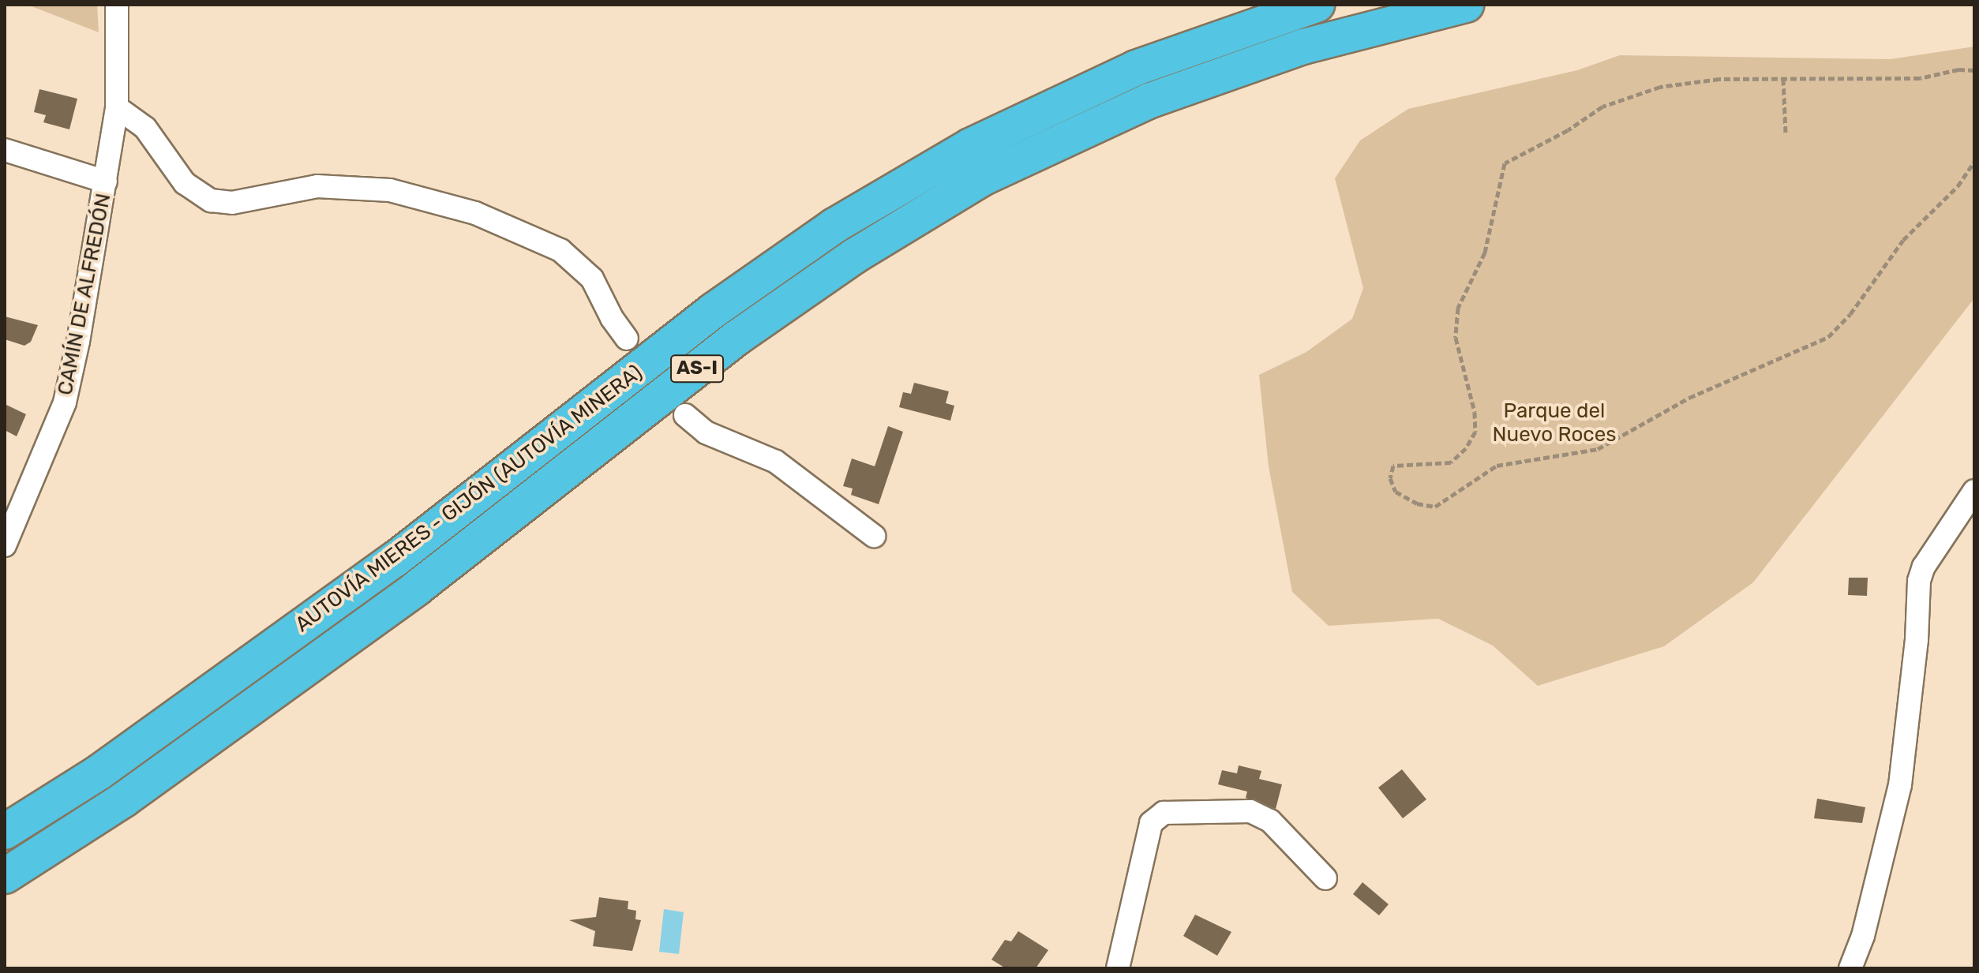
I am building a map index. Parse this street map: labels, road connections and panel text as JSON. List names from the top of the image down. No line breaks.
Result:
{"streets":{"highway":["AS-I","AUTOVÍA MIERES - GIJÓN (AUTOVÍA MINERA)"],"street":["CAMÍN DE ALFREDÓN"]},"parks":["Parque del Nuevo Roces"]}
